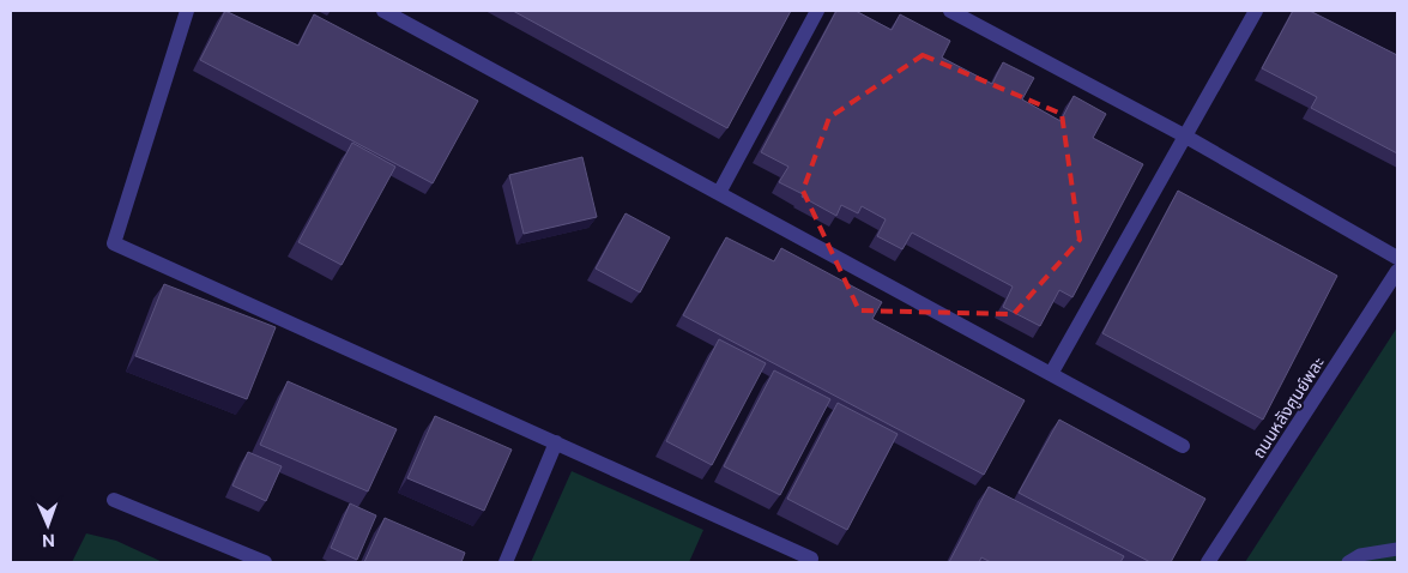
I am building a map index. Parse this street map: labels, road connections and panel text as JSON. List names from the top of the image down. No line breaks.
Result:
{"streets":{"street":["ถนนหลังศูนย์พละ"]},"north":"bottom"}
